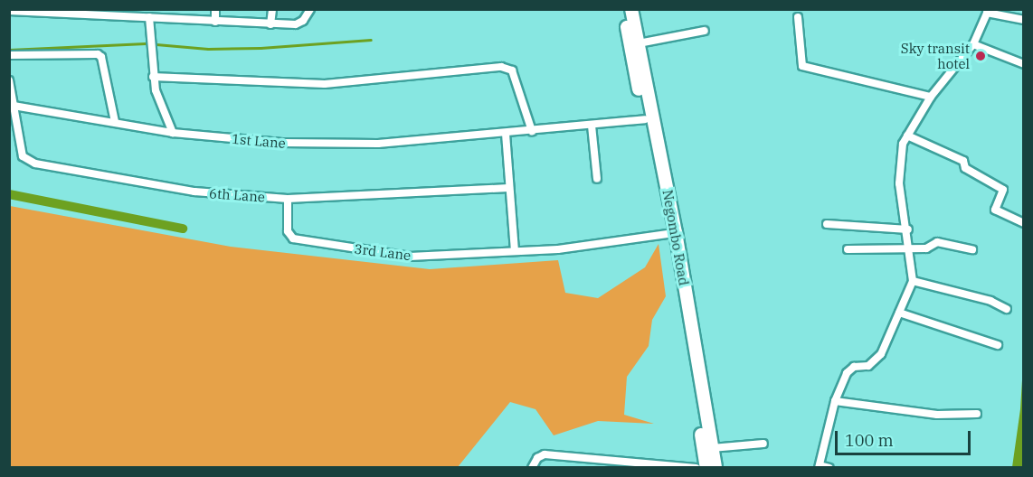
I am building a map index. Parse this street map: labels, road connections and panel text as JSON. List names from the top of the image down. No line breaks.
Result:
{"streets":{"highway":["Negombo Road"],"street":["1st Lane","6th Lane","3rd Lane"]},"crossings":[["1st Lane","6th Lane"],["1st Lane","Negombo Road"],["6th Lane","3rd Lane"],["Negombo Road","3rd Lane"]],"places":["Sky transit hotel"],"scale_bar":"100 m"}
